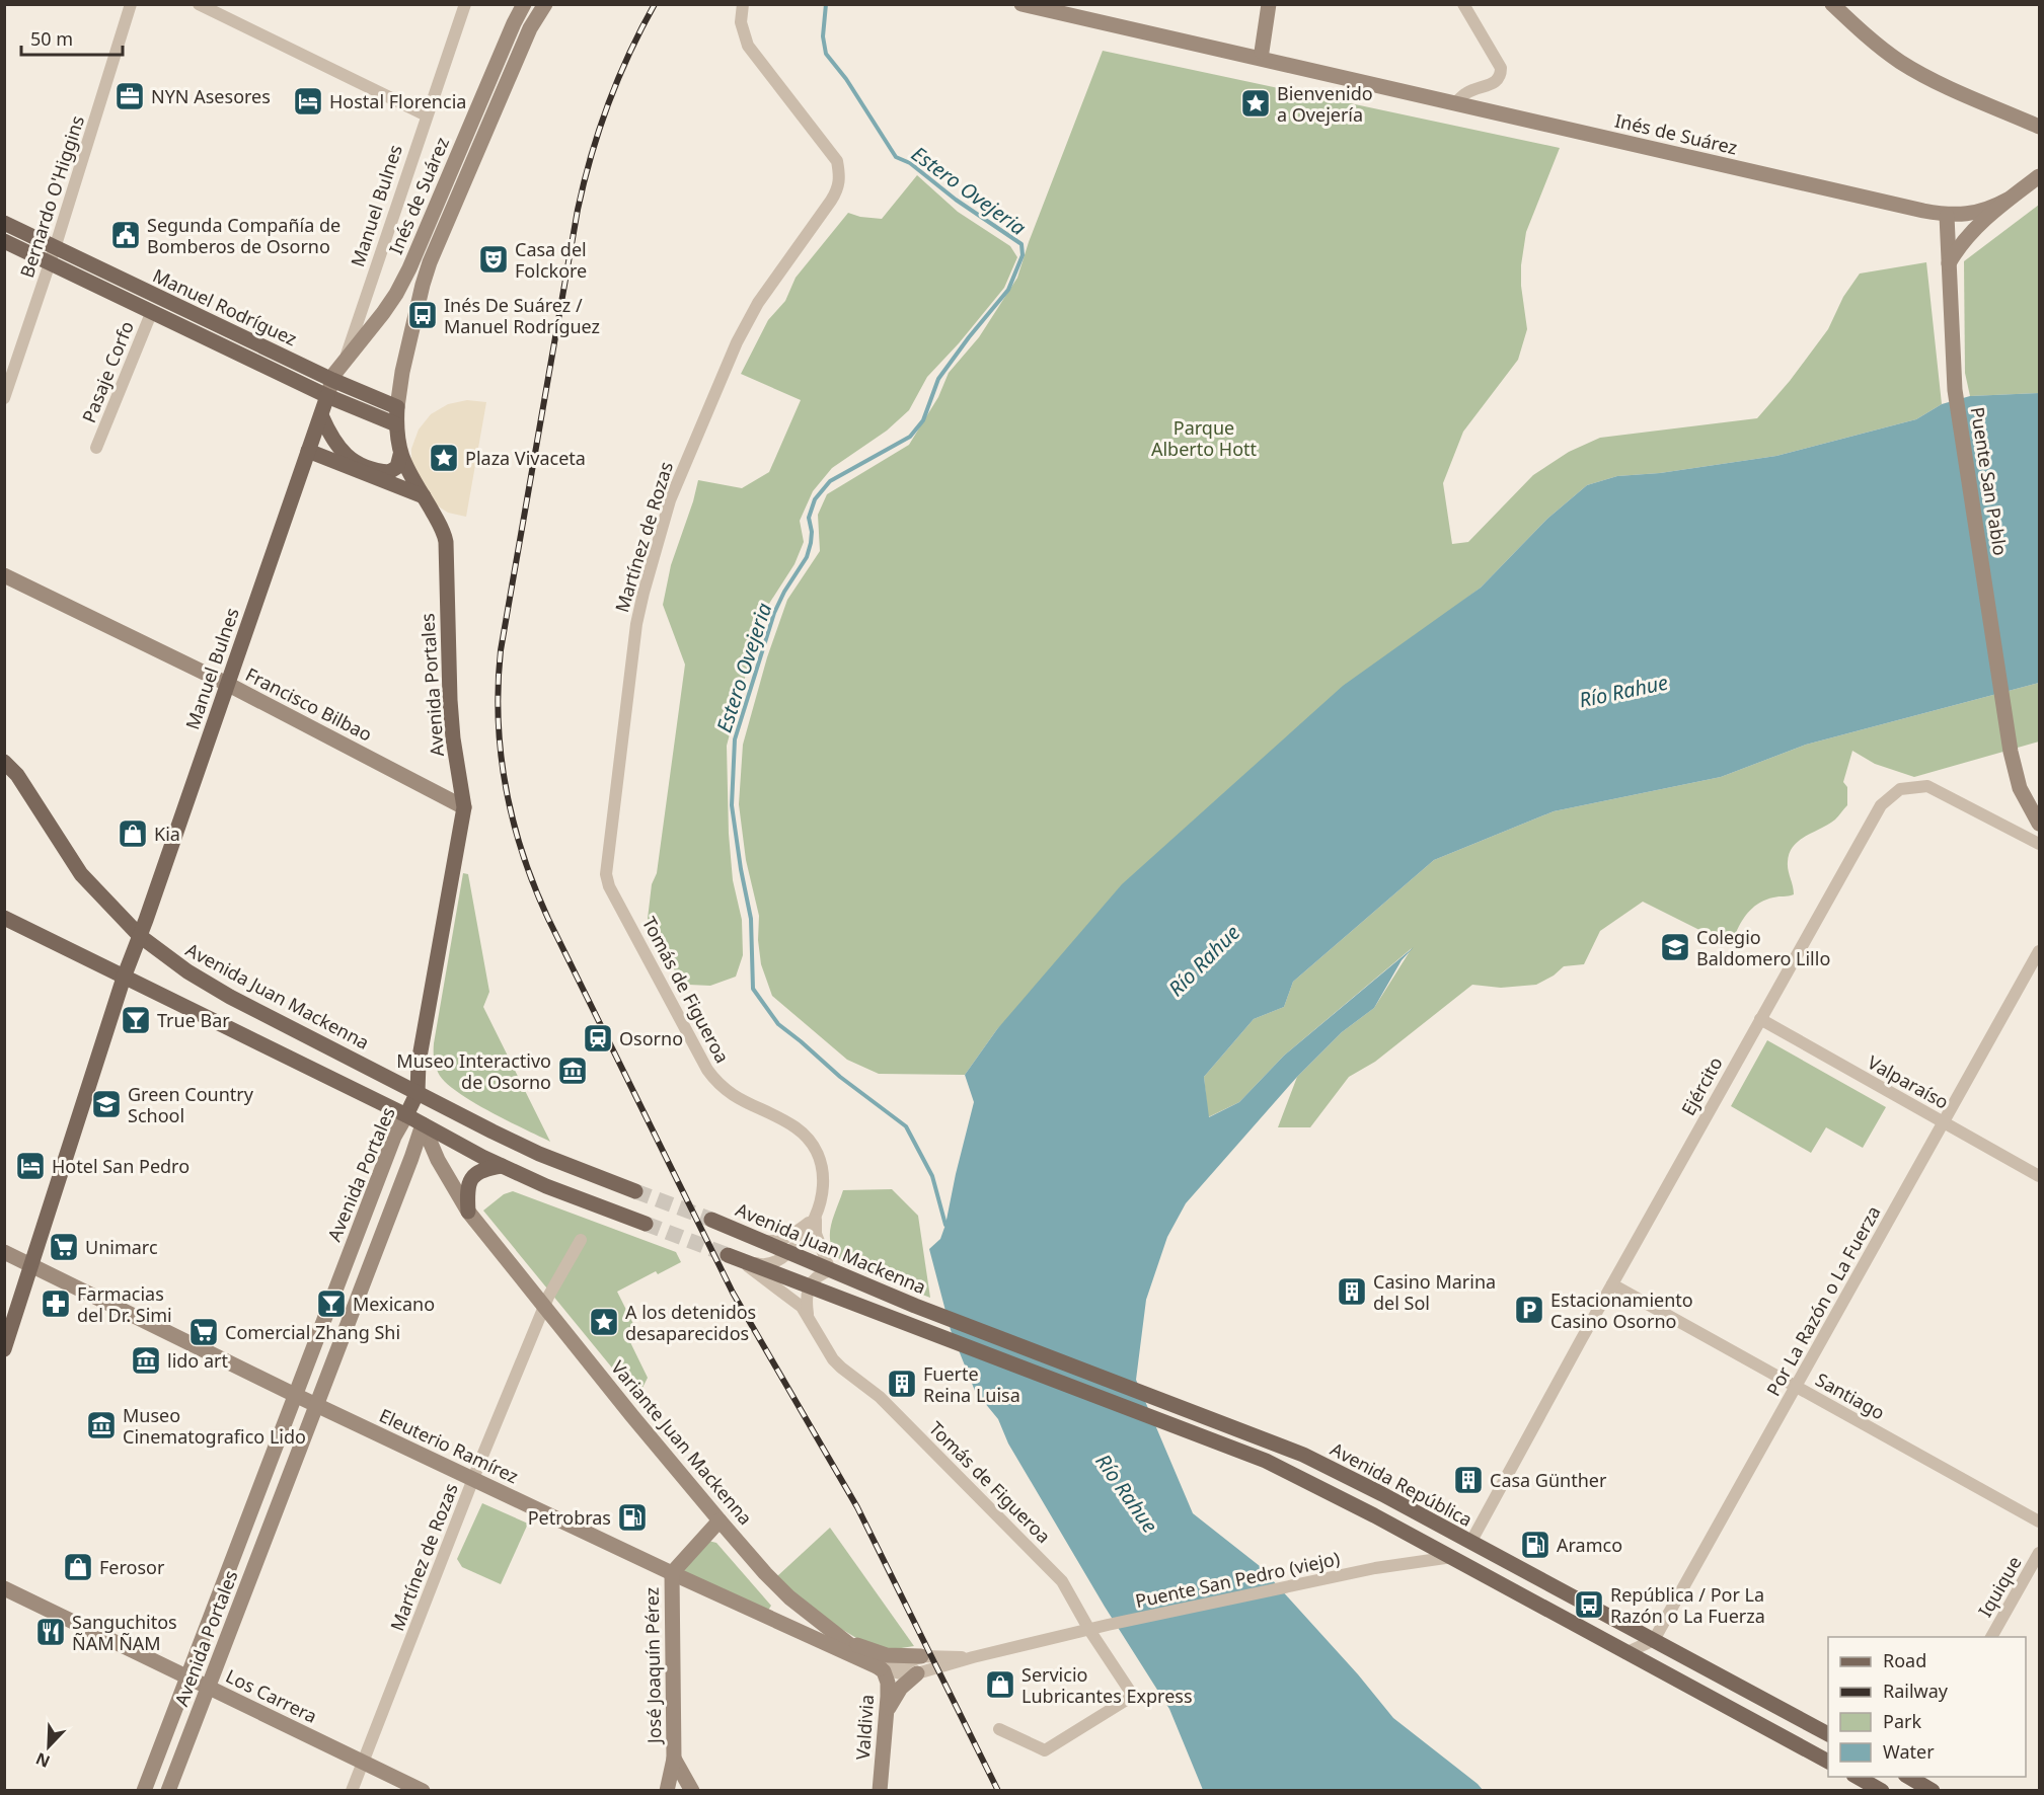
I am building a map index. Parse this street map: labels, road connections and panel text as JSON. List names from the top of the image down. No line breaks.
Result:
{"streets":{"main road":["Inés de Suárez","Manuel Bulnes","Manuel Rodríguez","Puente San Pablo","Avenida Portales","Francisco Bilbao","Avenida Juan Mackenna","Variante Juan Mackenna","Eleuterio Ramírez","Avenida República","José Joaquín Pérez","Los Carrera","Valdivia"],"street":["Bernardo O'Higgins","Pasaje Corfo","Martínez de Rozas","Tomás de Figueroa","Valparaíso","Ejército","Por La Razón o La Fuerza","Santiago","Puente San Pedro (viejo)","Iquique"]},"crossings":[["Inés de Suárez","Manuel Bulnes"],["Inés de Suárez","Puente San Pablo"],["Inés de Suárez","Avenida Portales"],["Bernardo O'Higgins","Manuel Rodríguez"],["Manuel Bulnes","Manuel Rodríguez"],["Manuel Bulnes","Francisco Bilbao"],["Manuel Bulnes","Avenida Juan Mackenna"],["Manuel Bulnes","Eleuterio Ramírez"],["Manuel Rodríguez","Pasaje Corfo"],["Manuel Rodríguez","Avenida Portales"],["Martínez de Rozas","Tomás de Figueroa"],["Martínez de Rozas","Variante Juan Mackenna"],["Martínez de Rozas","Eleuterio Ramírez"],["Martínez de Rozas","Los Carrera"],["Avenida Portales","Francisco Bilbao"],["Avenida Portales","Avenida Juan Mackenna"],["Avenida Portales","Variante Juan Mackenna"],["Avenida Portales","Eleuterio Ramírez"],["Avenida Portales","Los Carrera"],["Tomás de Figueroa","Avenida Juan Mackenna"],["Tomás de Figueroa","Eleuterio Ramírez"],["Avenida Juan Mackenna","Avenida República"],["Valparaíso","Ejército"],["Valparaíso","Por La Razón o La Fuerza"],["Ejército","Santiago"],["Ejército","Avenida República"],["Por La Razón o La Fuerza","Santiago"],["Por La Razón o La Fuerza","Avenida República"],["Variante Juan Mackenna","Eleuterio Ramírez"],["Variante Juan Mackenna","José Joaquín Pérez"],["Variante Juan Mackenna","Valdivia"],["Eleuterio Ramírez","Puente San Pedro (viejo)"],["Eleuterio Ramírez","José Joaquín Pérez"],["Eleuterio Ramírez","Valdivia"]],"water":["Estero Ovejeria","Río Rahue"],"parks":["Parque Alberto Hott"],"places":{"office":["NYN Asesores"],"hotel":["Hostal Florencia","Hotel San Pedro"],"place":["Bienvenido a Ovejería","Plaza Vivaceta","A los detenidos desaparecidos"],"public building":["Segunda Compañía de Bomberos de Osorno"],"theatre":["Casa del Folckore"],"bus stop":["Inés De Suárez / Manuel Rodríguez","República / Por La Razón o La Fuerza"],"shop":["Kia","Ferosor","Servicio Lubricantes Express"],"school or university":["Colegio Baldomero Lillo","Green Country School"],"bar":["True Bar","Mexicano"],"station":["Osorno"],"museum":["Museo Interactivo de Osorno","lido art","Museo Cinematografico Lido"],"supermarket":["Unimarc","Comercial Zhang Shi"],"building":["Casino Marina del Sol","Fuerte Reina Luisa","Casa Günther"],"pharmacy":["Farmacias del Dr. Simi"],"parking":["Estacionamiento Casino Osorno"],"fuel station":["Petrobras","Aramco"],"restaurant":["Sanguchitos ÑAM ÑAM"]},"legend":["Road","Railway","Park","Water"],"scale_bar":"50 m","north":"bottom left"}
